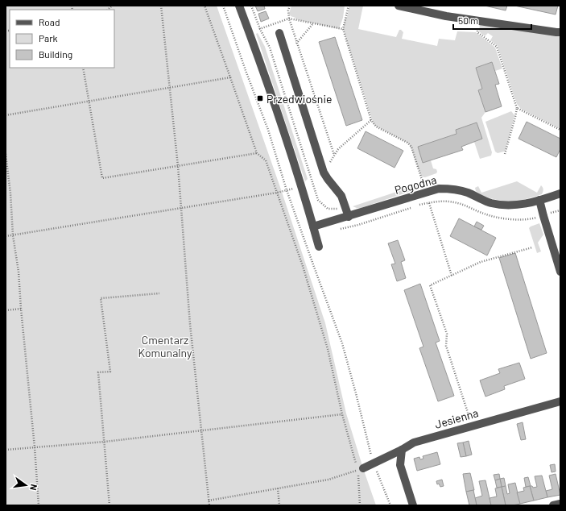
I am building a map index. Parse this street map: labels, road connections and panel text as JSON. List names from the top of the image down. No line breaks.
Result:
{"streets":{"street":["Pogodna","Jesienna"]},"parks":["Cmentarz Komunalny"],"places":{"transit":["Przedwiośnie"]},"legend":["Road","Park","Building"],"scale_bar":"50 m","north":"right"}
